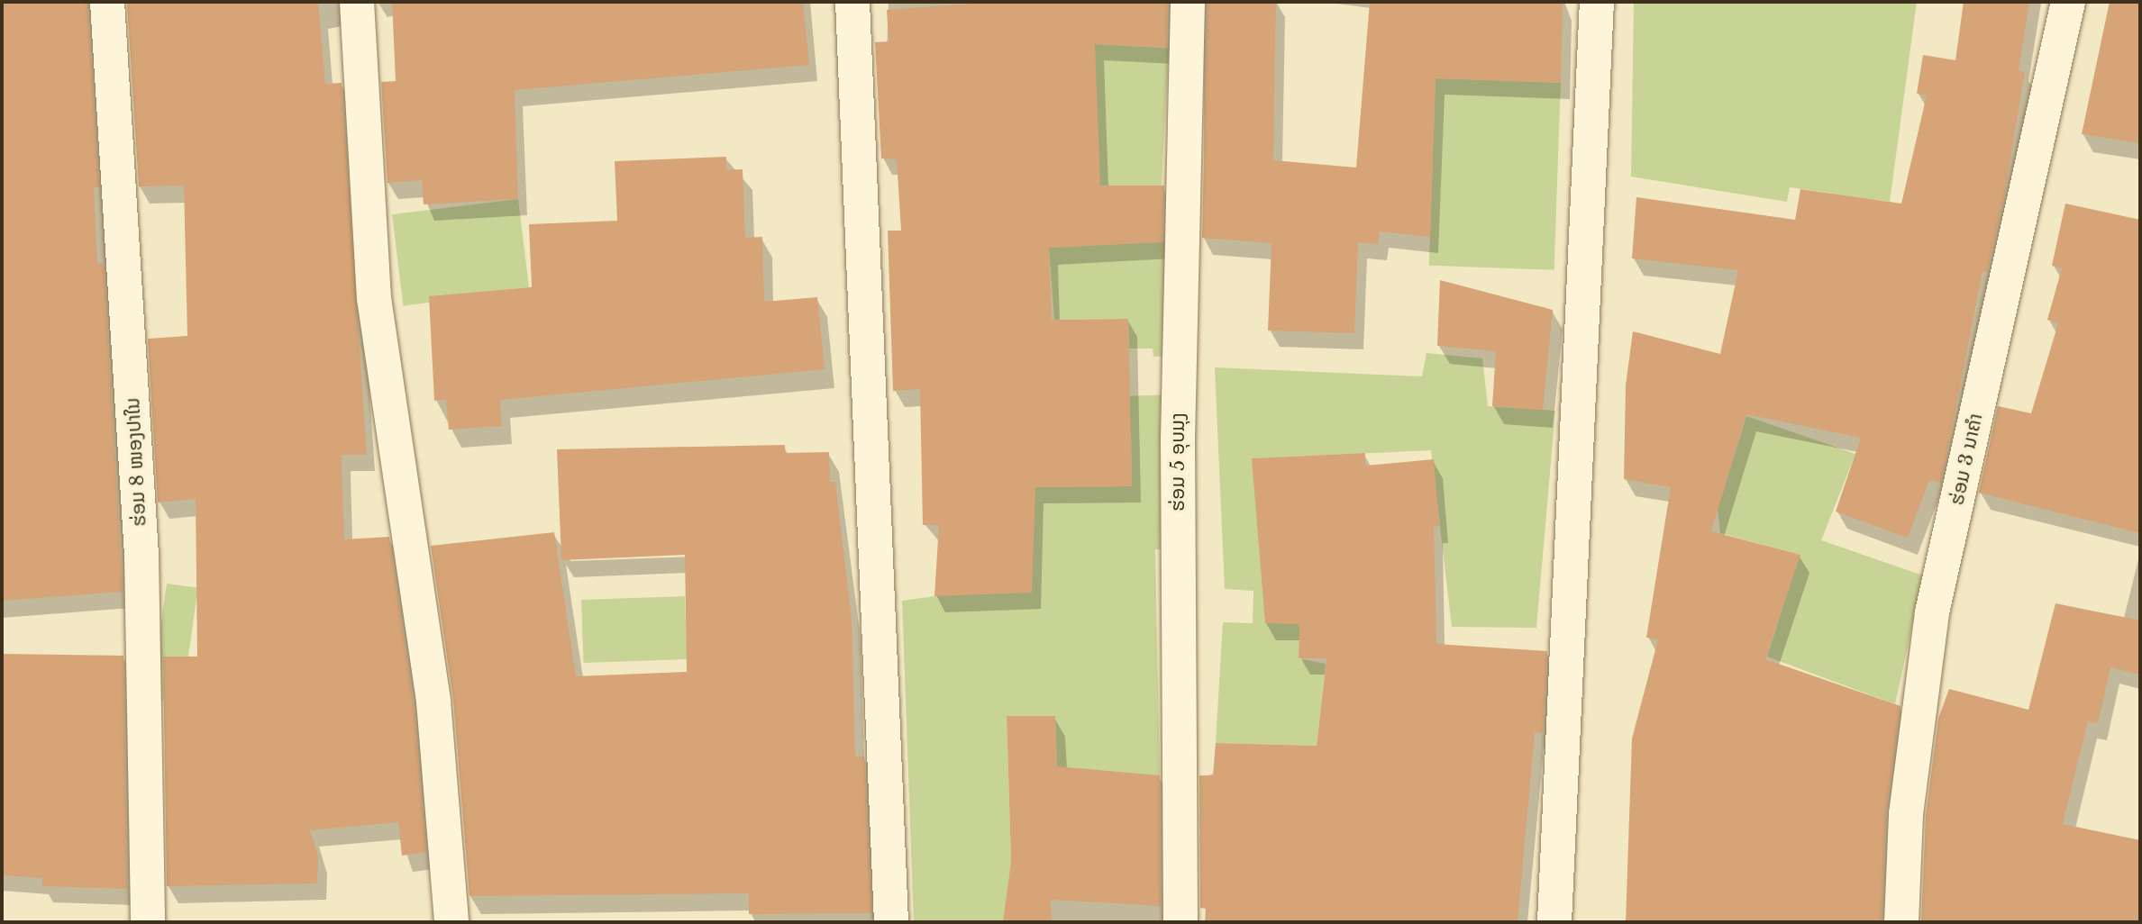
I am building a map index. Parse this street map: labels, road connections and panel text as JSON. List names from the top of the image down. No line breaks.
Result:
{"streets":{"street":["ຮ່ອມ 3 ນາຄຳ","ຮ່ອມ 8 ໜອງປາໃນ","ຮ່ອມ 5 ອຸບມຸງ"]}}
